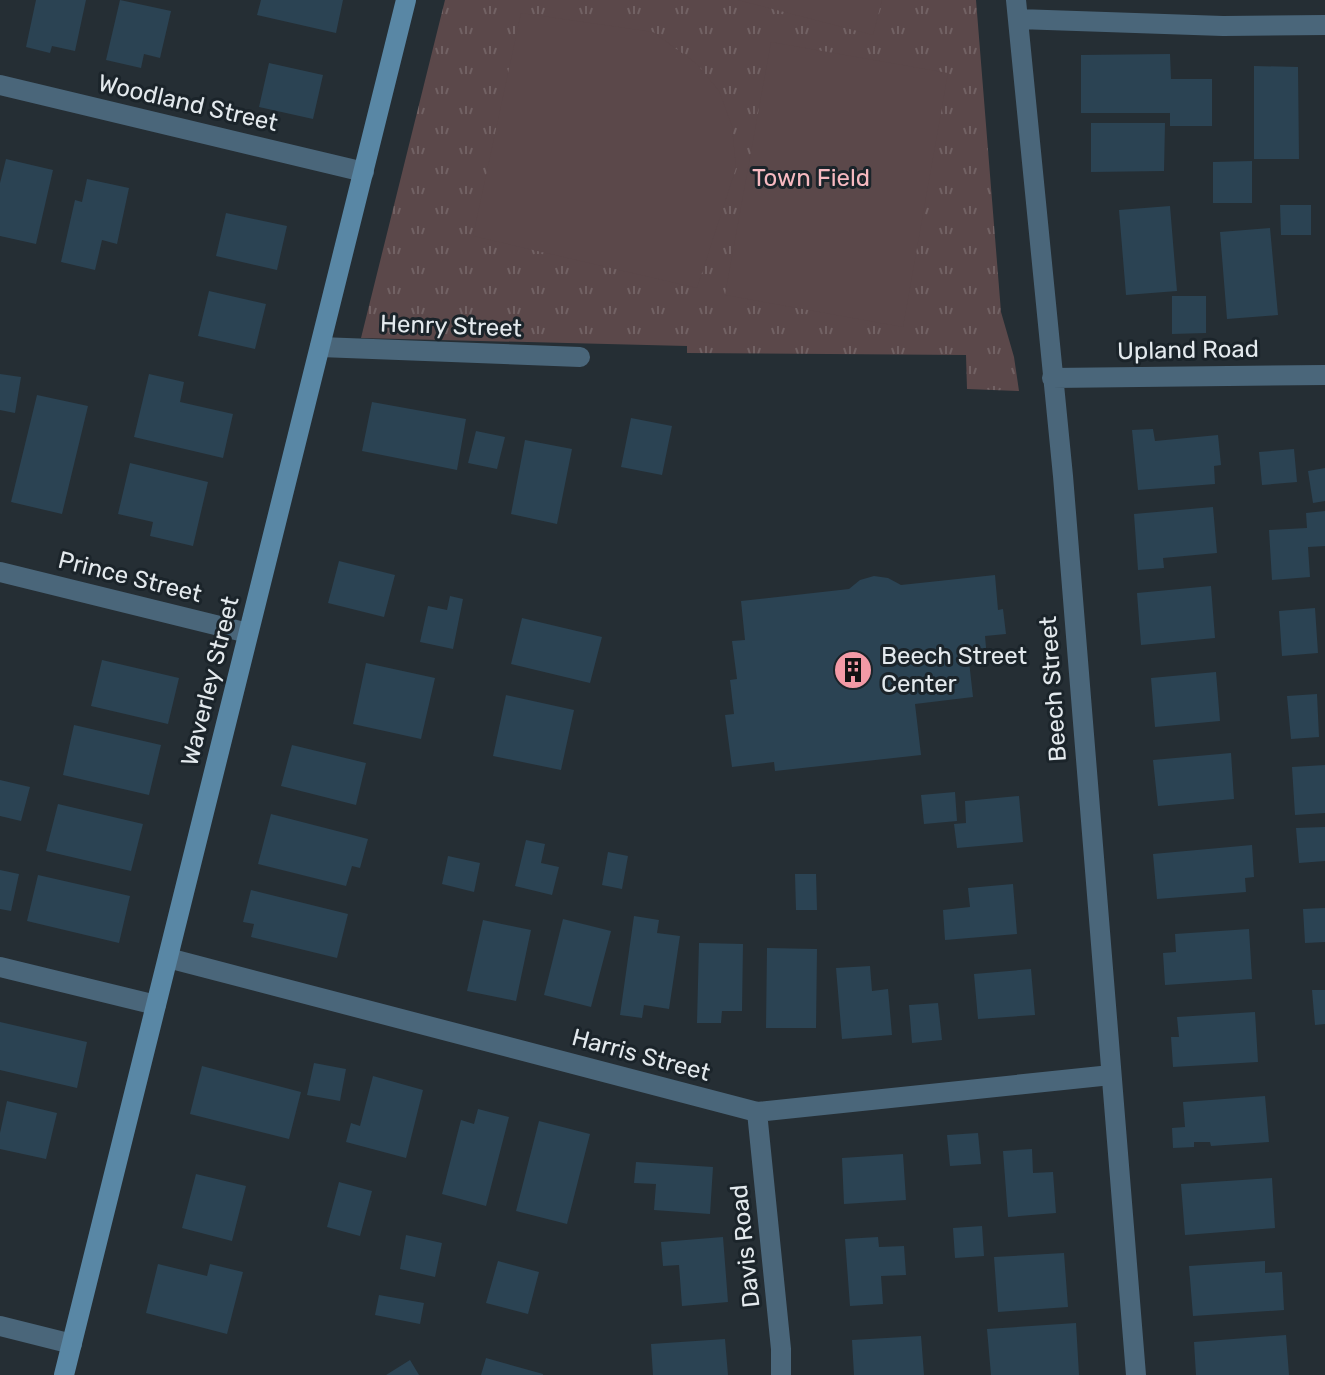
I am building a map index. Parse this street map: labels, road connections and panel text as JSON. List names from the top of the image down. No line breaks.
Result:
{"streets":{"street":["Woodland Street","Henry Street","Upland Road","Prince Street","Waverley Street","Beech Street","Harris Street","Davis Road"]},"crossings":[["Woodland Street","Waverley Street"],["Henry Street","Waverley Street"],["Upland Road","Beech Street"],["Prince Street","Waverley Street"],["Waverley Street","Harris Street"],["Beech Street","Harris Street"],["Harris Street","Davis Road"]],"parks":["Town Field"],"places":{"building":["Beech Street Center"]}}
